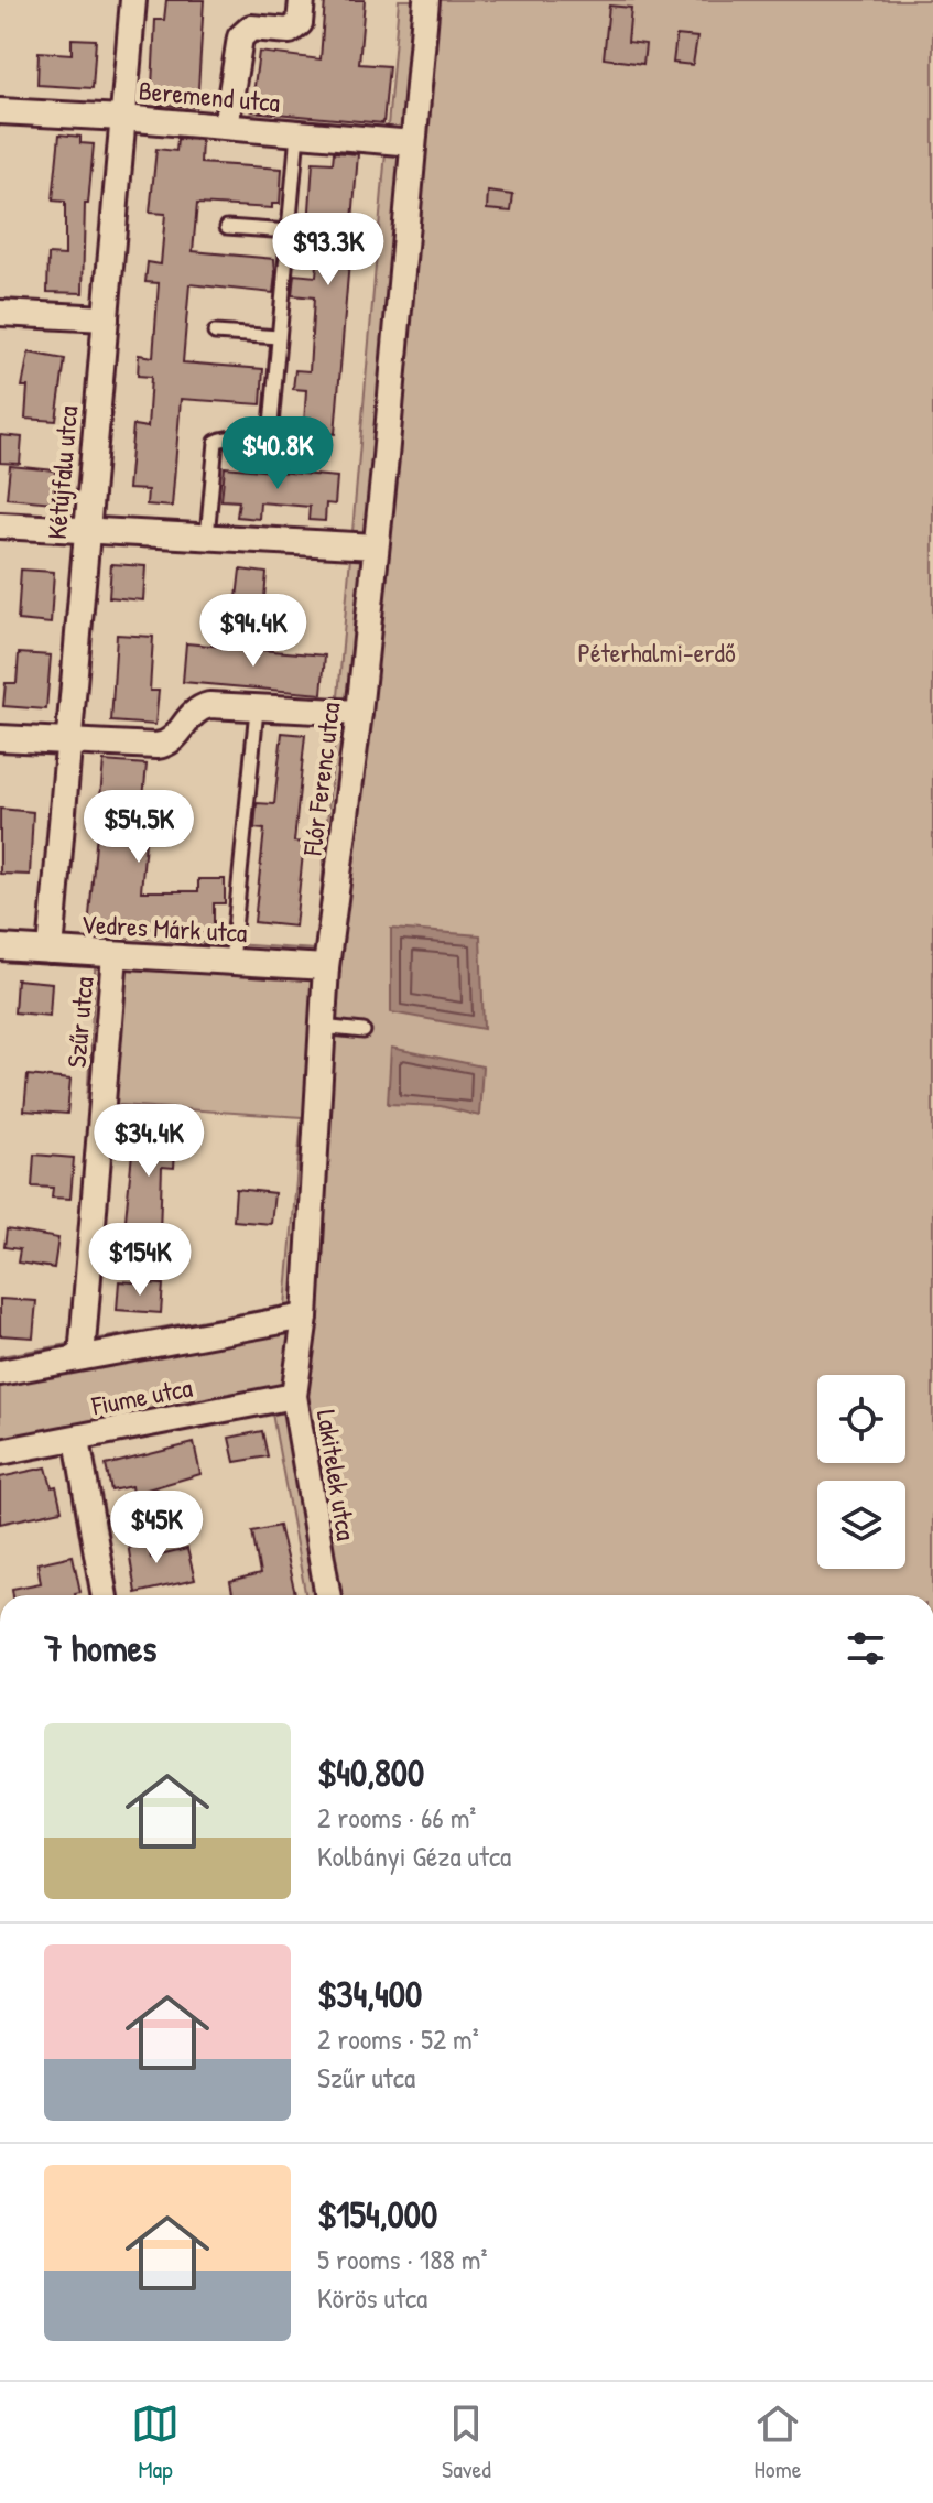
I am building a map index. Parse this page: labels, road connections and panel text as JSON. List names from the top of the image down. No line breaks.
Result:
{"streets":{"street":["Beremend utca","Kétújfalu utca","Flór Ferenc utca","Vedres Márk utca","Szűr utca","Fiume utca","Lakitelek utca"]},"crossings":[["Beremend utca","Kétújfalu utca"],["Beremend utca","Flór Ferenc utca"],["Kétújfalu utca","Vedres Márk utca"],["Flór Ferenc utca","Vedres Márk utca"],["Flór Ferenc utca","Lakitelek utca"],["Vedres Márk utca","Szűr utca"],["Fiume utca","Lakitelek utca"]],"parks":["Péterhalmi-erdő"],"page":{"price":["$93.3K","$40.8K","$94.4K","$54.5K","$34.4K","$154K","$45K"],"heading":"7 homes","list":[{"name":"$40,800","note":"2 rooms · 66 m² · Kolbányi Géza utca"},{"name":"$34,400","note":"2 rooms · 52 m² · Szűr utca"},{"name":"$154,000","note":"5 rooms · 188 m² · Körös utca"}],"tabs":["Map","Saved","Home"]}}
